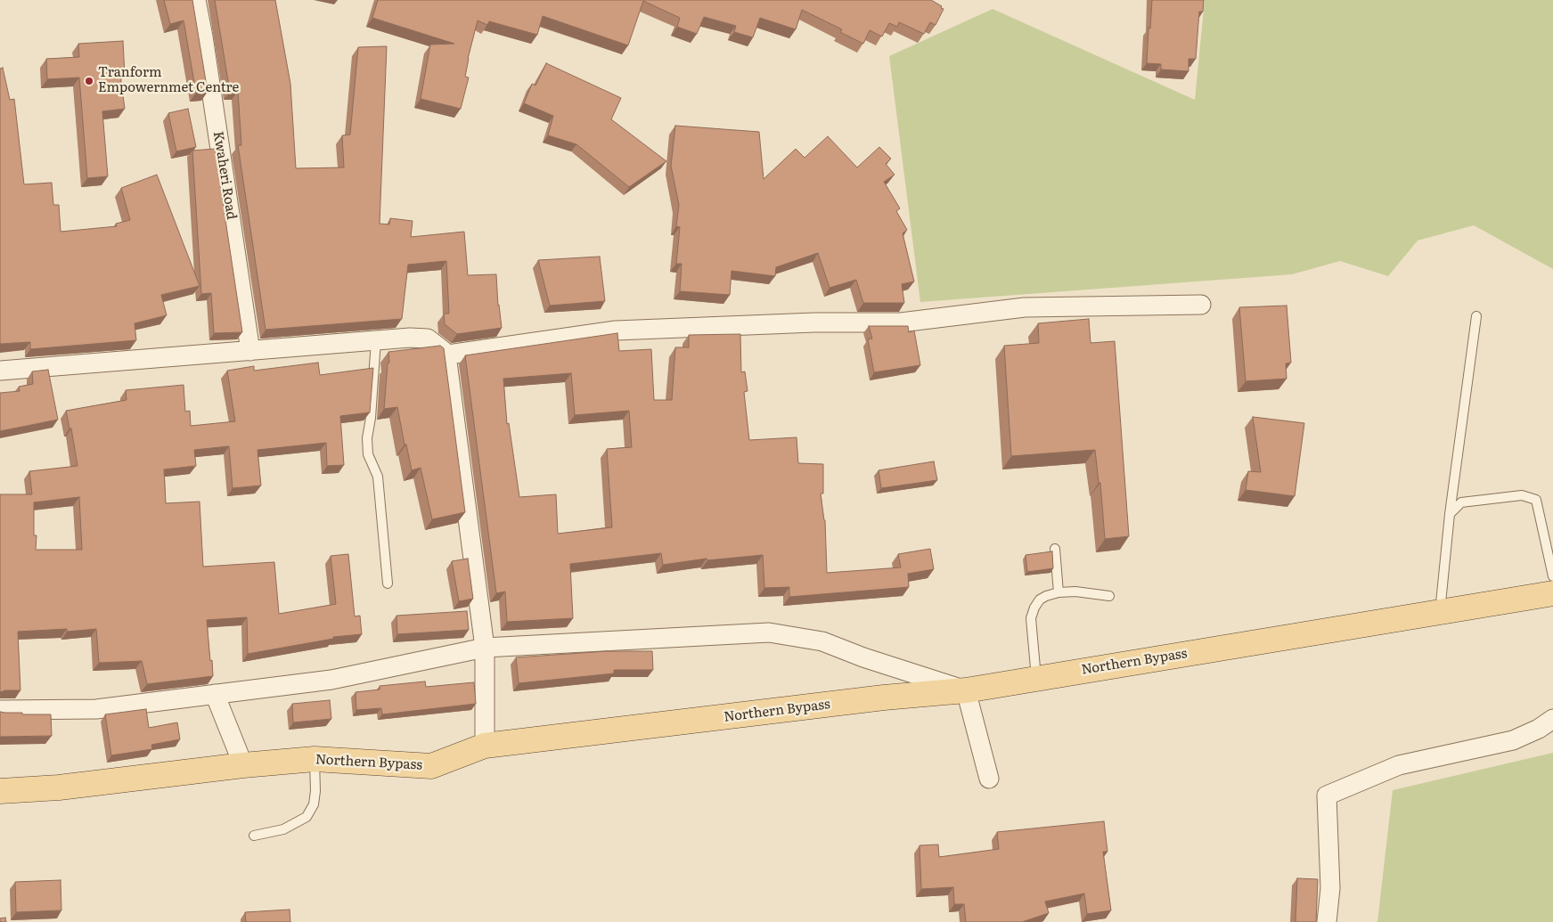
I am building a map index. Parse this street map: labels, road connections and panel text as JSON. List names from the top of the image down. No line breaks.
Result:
{"streets":{"main road":["Northern Bypass"],"street":["Kwaheri Road"]},"places":["Tranform Empowernmet Centre"]}
